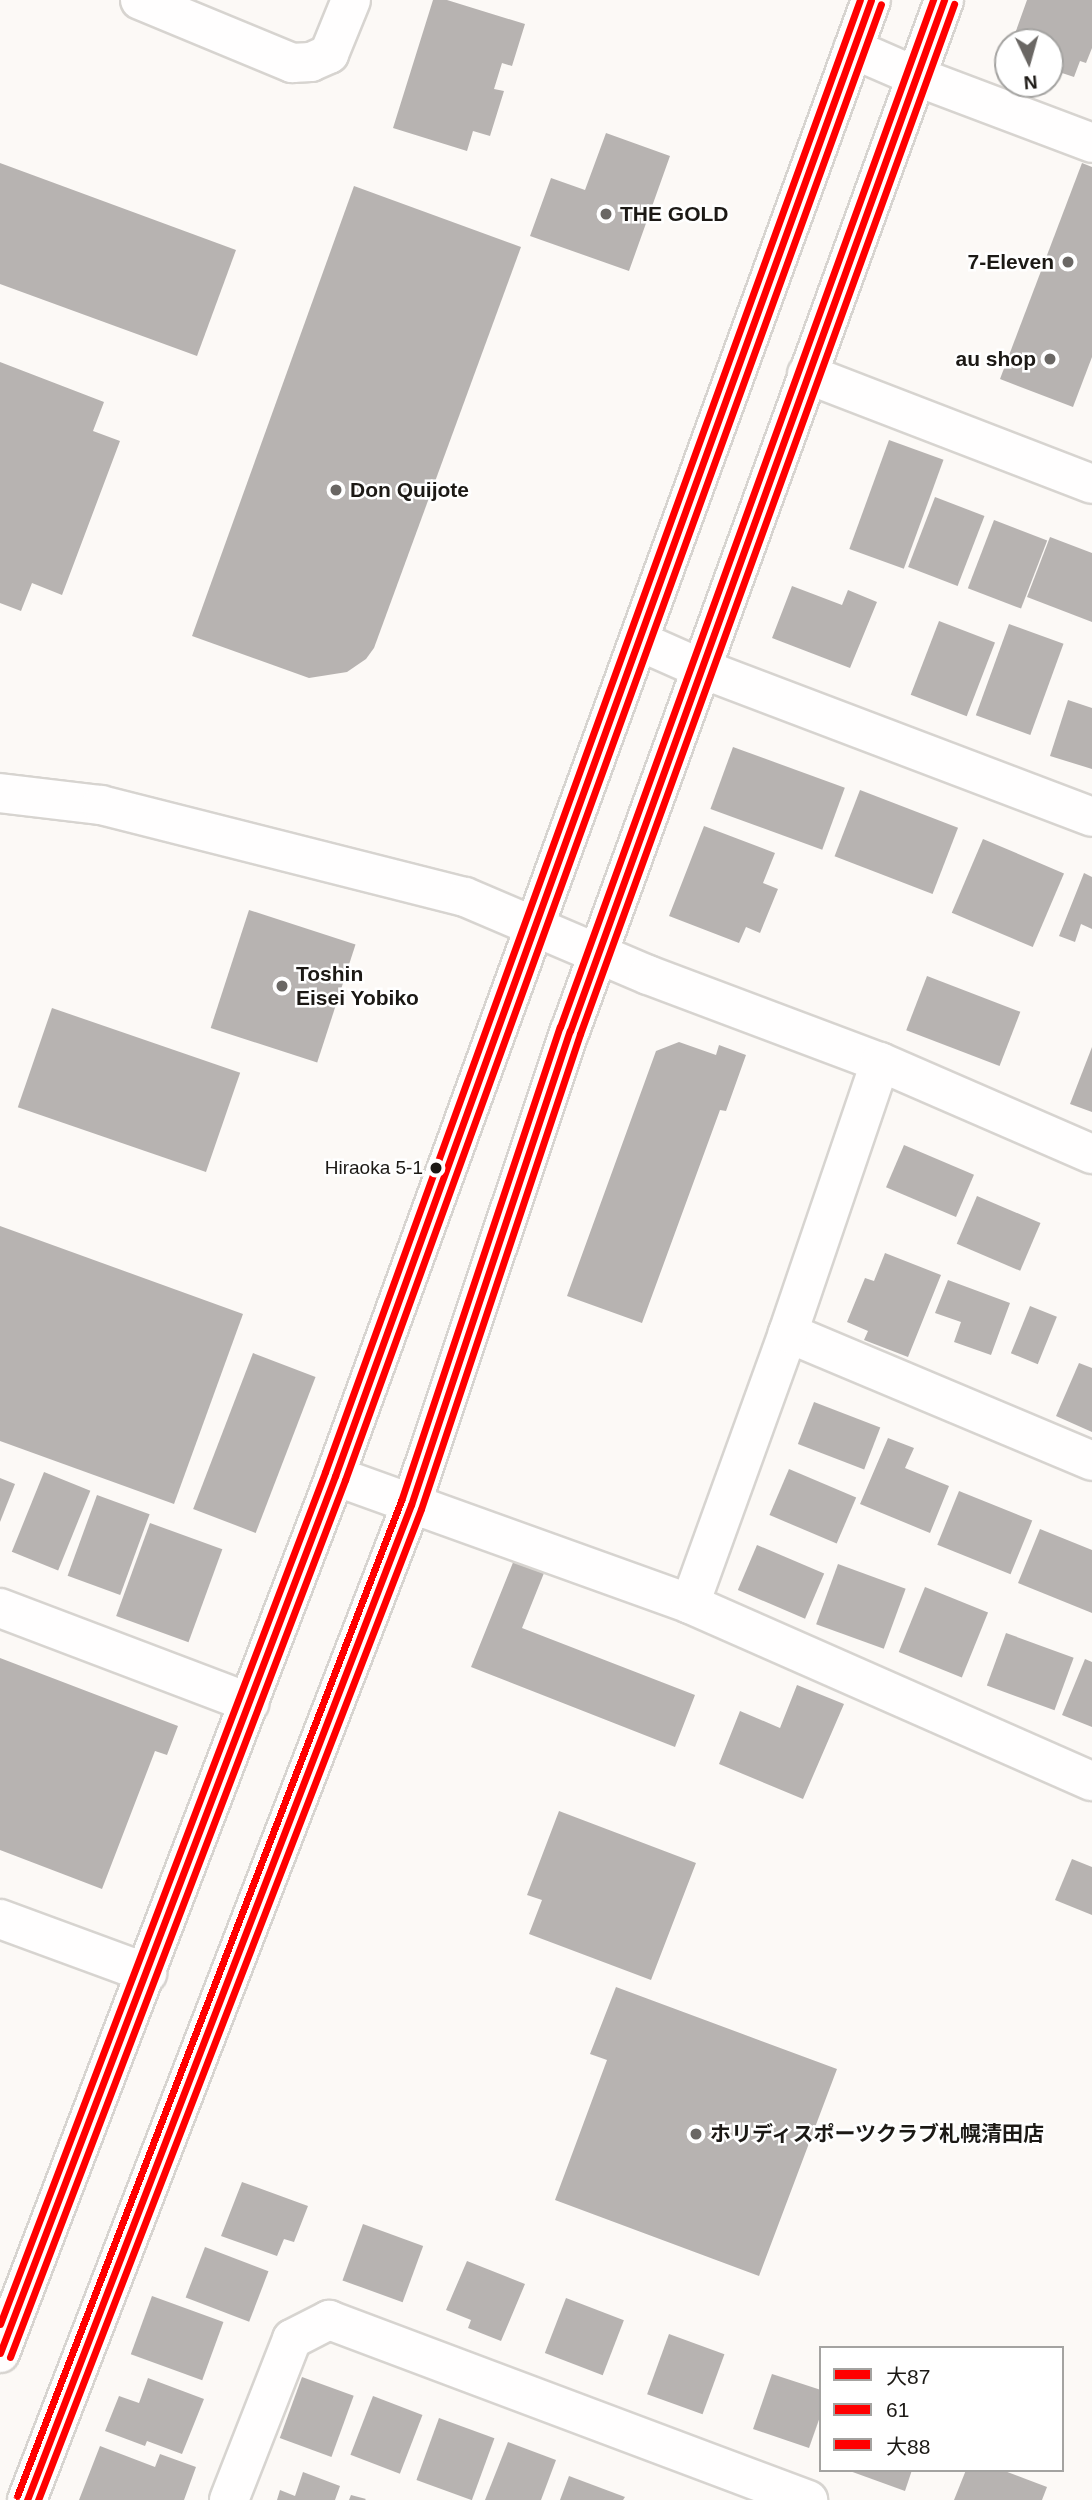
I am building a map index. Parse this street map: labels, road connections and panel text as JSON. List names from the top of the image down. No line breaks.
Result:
{"places":["THE GOLD","7-Eleven","au shop","Don Quijote","Toshin Eisei Yobiko","Hiraoka 5-1","ホリディスポーツクラブ札幌清田店"],"lines":["transit line 大87","transit line 大88","transit line 61"],"legend":["大87","61","大88"],"north":"bottom"}
